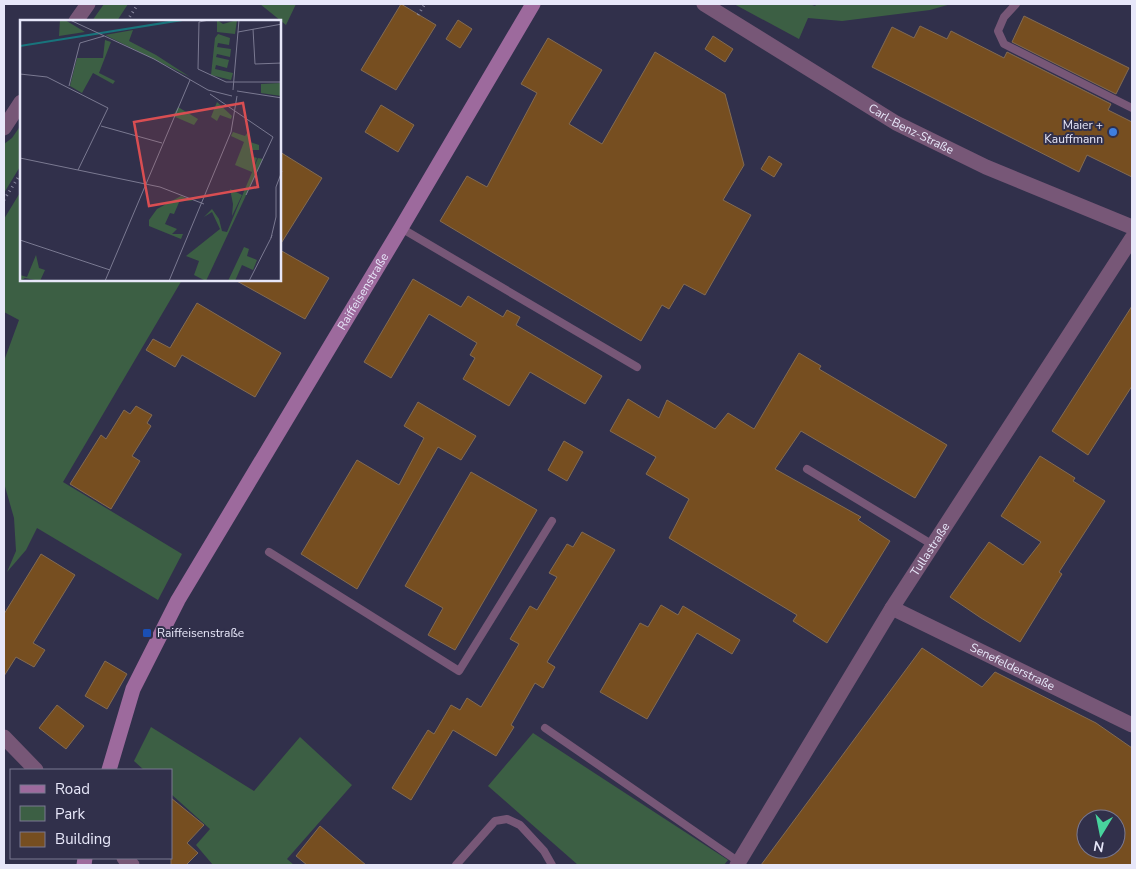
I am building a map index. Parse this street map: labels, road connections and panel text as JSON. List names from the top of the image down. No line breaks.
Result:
{"streets":{"street":["Carl-Benz-Straße","Raiffeisenstraße","Tullastraße","Senefelderstraße"]},"crossings":[["Tullastraße","Senefelderstraße"]],"places":{"other":["Maier + Kauffmann"],"transit":["Raiffeisenstraße"]},"legend":["Road","Park","Building"],"north":"bottom"}
